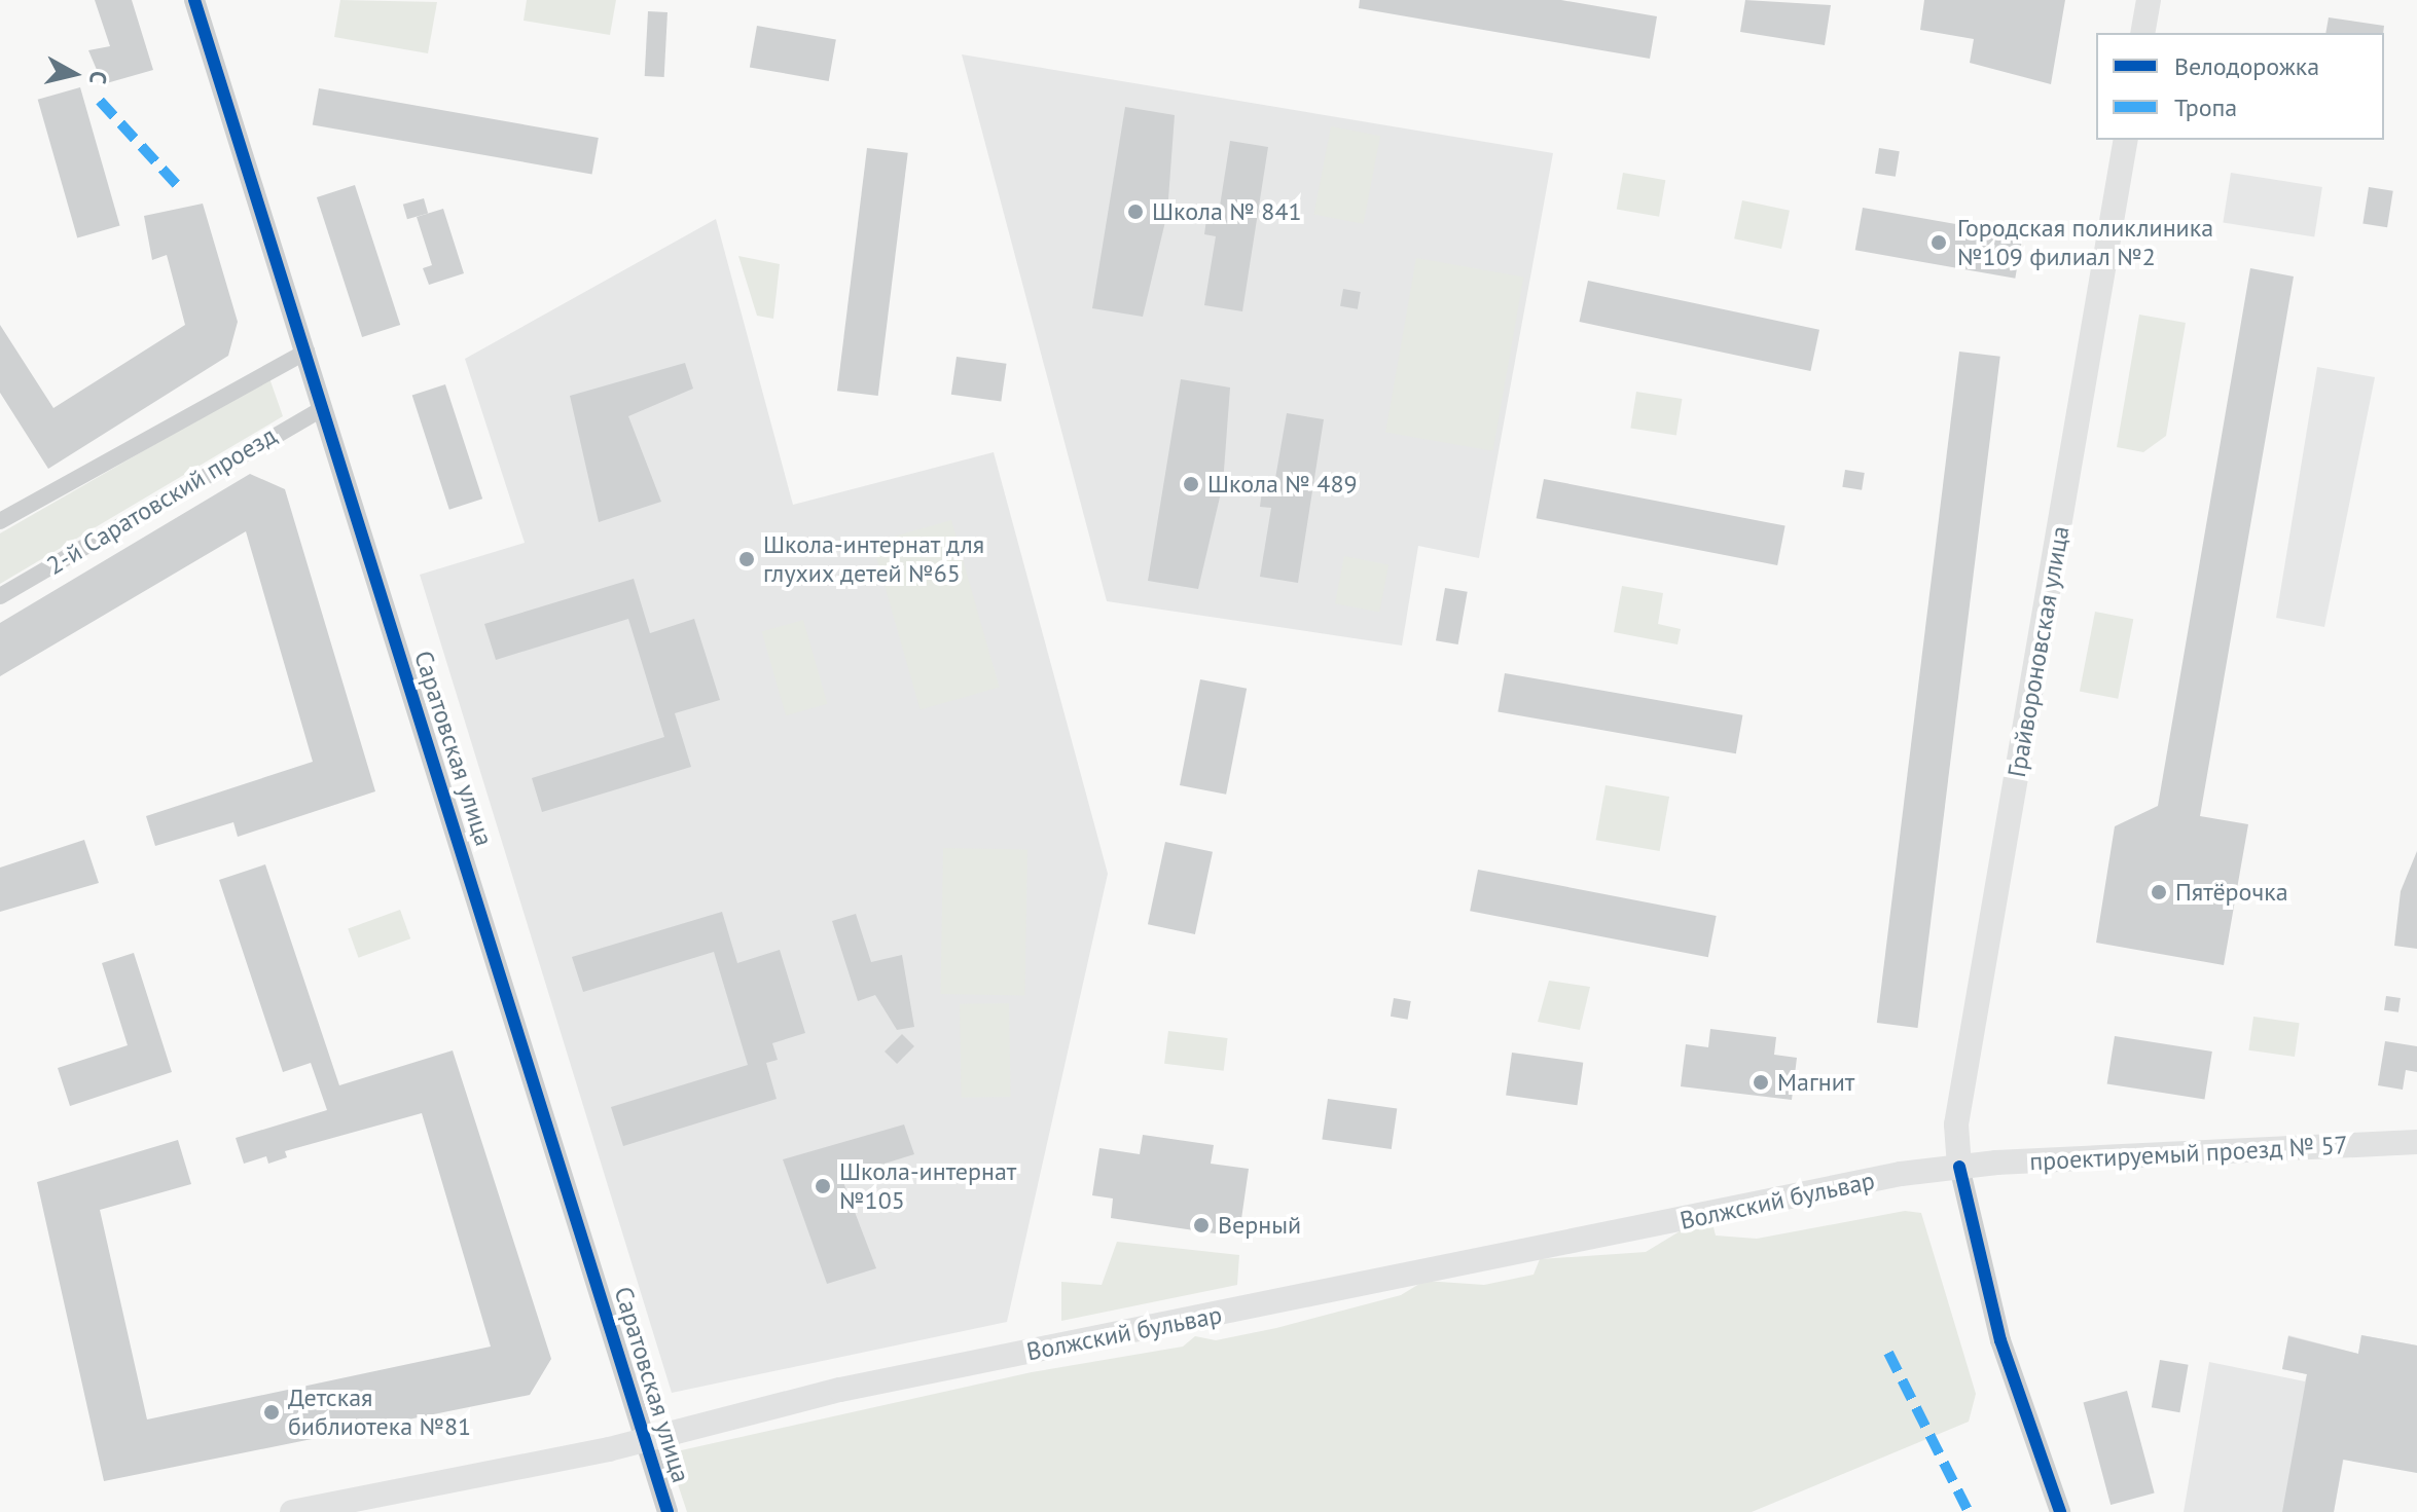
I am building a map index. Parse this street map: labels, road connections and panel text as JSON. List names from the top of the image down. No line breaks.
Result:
{"streets":{"main road":["Грайвороновская улица","проектируемый проезд № 57","Волжский бульвар"],"street":["2-й Саратовский проезд","Саратовская улица"]},"crossings":[["2-й Саратовский проезд","Саратовская улица"],["Грайвороновская улица","проектируемый проезд № 57"],["Грайвороновская улица","Волжский бульвар"],["Саратовская улица","Волжский бульвар"],["проектируемый проезд № 57","Волжский бульвар"]],"places":["Школа № 841","Городская поликлиника №109 филиал №2","Школа № 489","Школа-интернат для глухих детей №65","Пятёрочка","Магнит","Школа-интернат №105","Верный","Детская библиотека №81"],"legend":["Велодорожка","Тропа"],"north":"right"}
